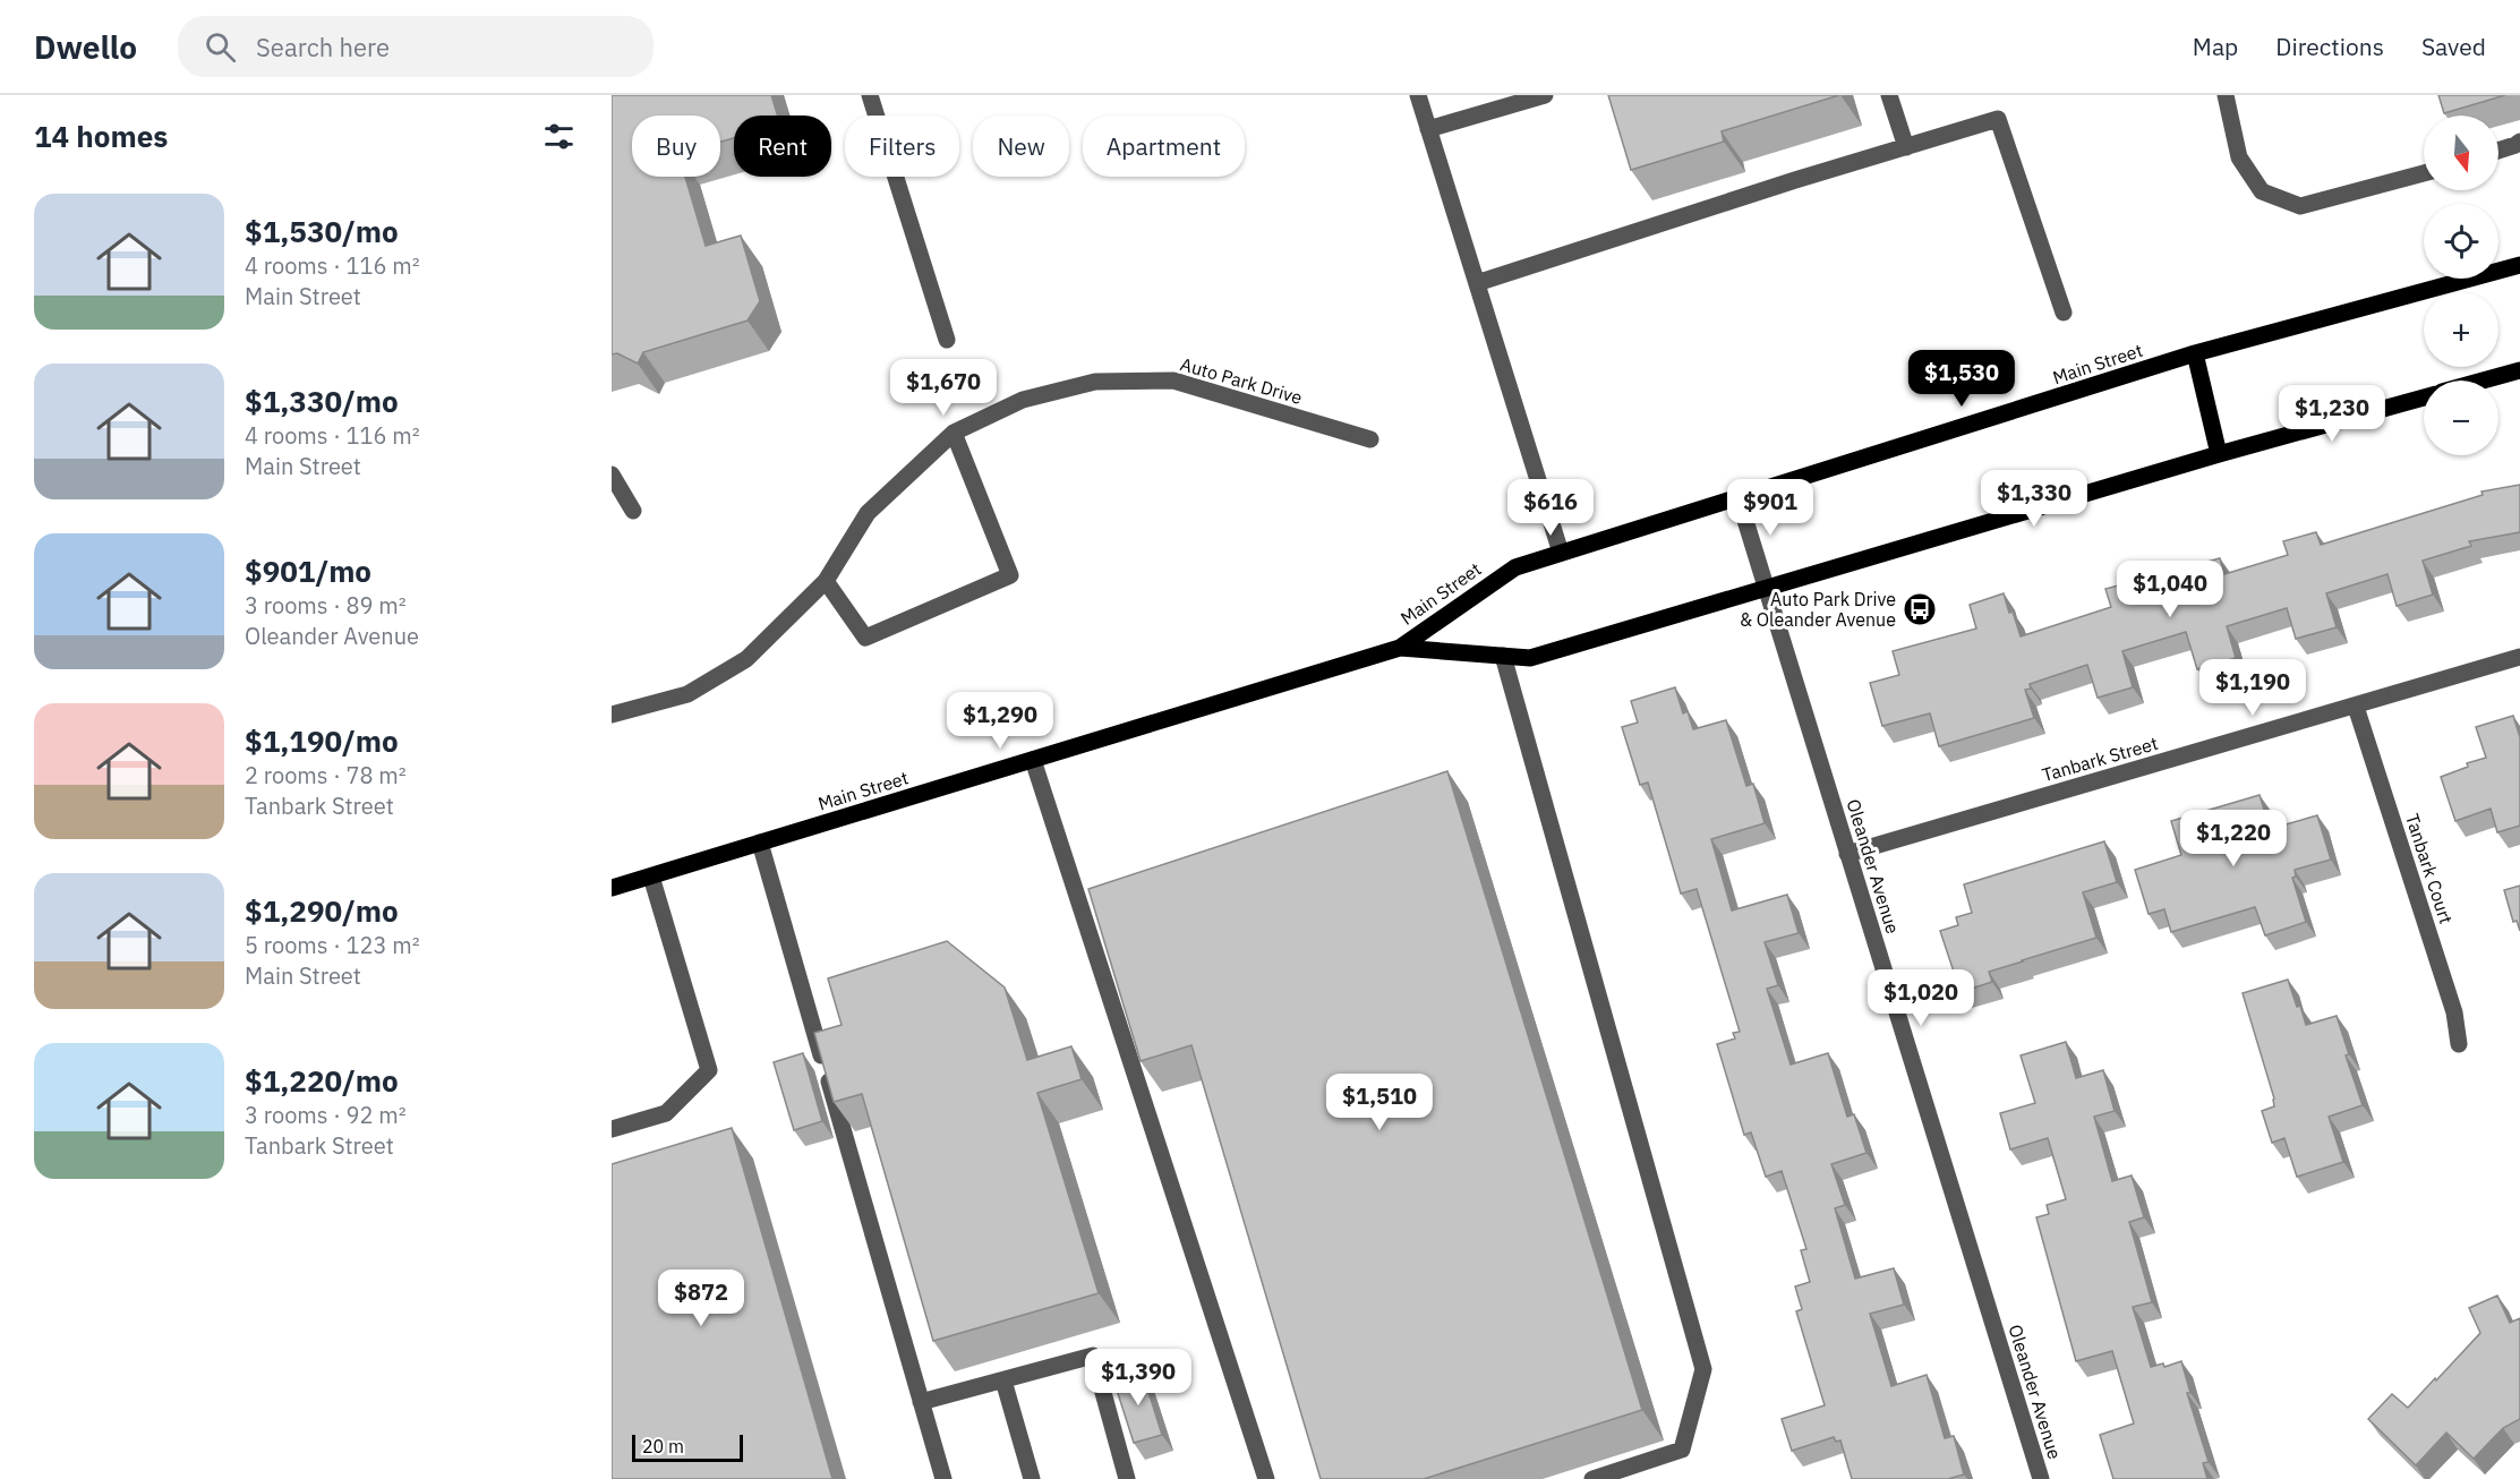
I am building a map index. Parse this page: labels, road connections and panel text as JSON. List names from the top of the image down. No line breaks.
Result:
{"streets":{"main road":["Main Street"],"street":["Auto Park Drive","Tanbark Street","Oleander Avenue","Tanbark Court"]},"crossings":[["Main Street","Oleander Avenue"],["Tanbark Street","Oleander Avenue"],["Tanbark Street","Tanbark Court"]],"places":{"bus stop":["Auto Park Drive & Oleander Avenue"]},"scale_bar":"20 m","north":"bottom","page":{"header":"Dwello","search":"Search here","nav":["Map","Directions","Saved"],"heading":"14 homes","map_buttons":["+","−"],"chip":["Buy","Rent","Filters","New","Apartment"],"list":[{"name":"$1,530/mo","note":"4 rooms · 116 m² · Main Street"},{"name":"$1,330/mo","note":"4 rooms · 116 m² · Main Street"},{"name":"$901/mo","note":"3 rooms · 89 m² · Oleander Avenue"},{"name":"$1,190/mo","note":"2 rooms · 78 m² · Tanbark Street"},{"name":"$1,290/mo","note":"5 rooms · 123 m² · Main Street"},{"name":"$1,220/mo","note":"3 rooms · 92 m² · Tanbark Street"}],"price":["$1,530","$1,670","$1,230","$1,330","$616","$901","$1,040","$1,190","$1,290","$1,220","$1,020","$1,510","$872","$1,390"],"scale":"20 m"}}
